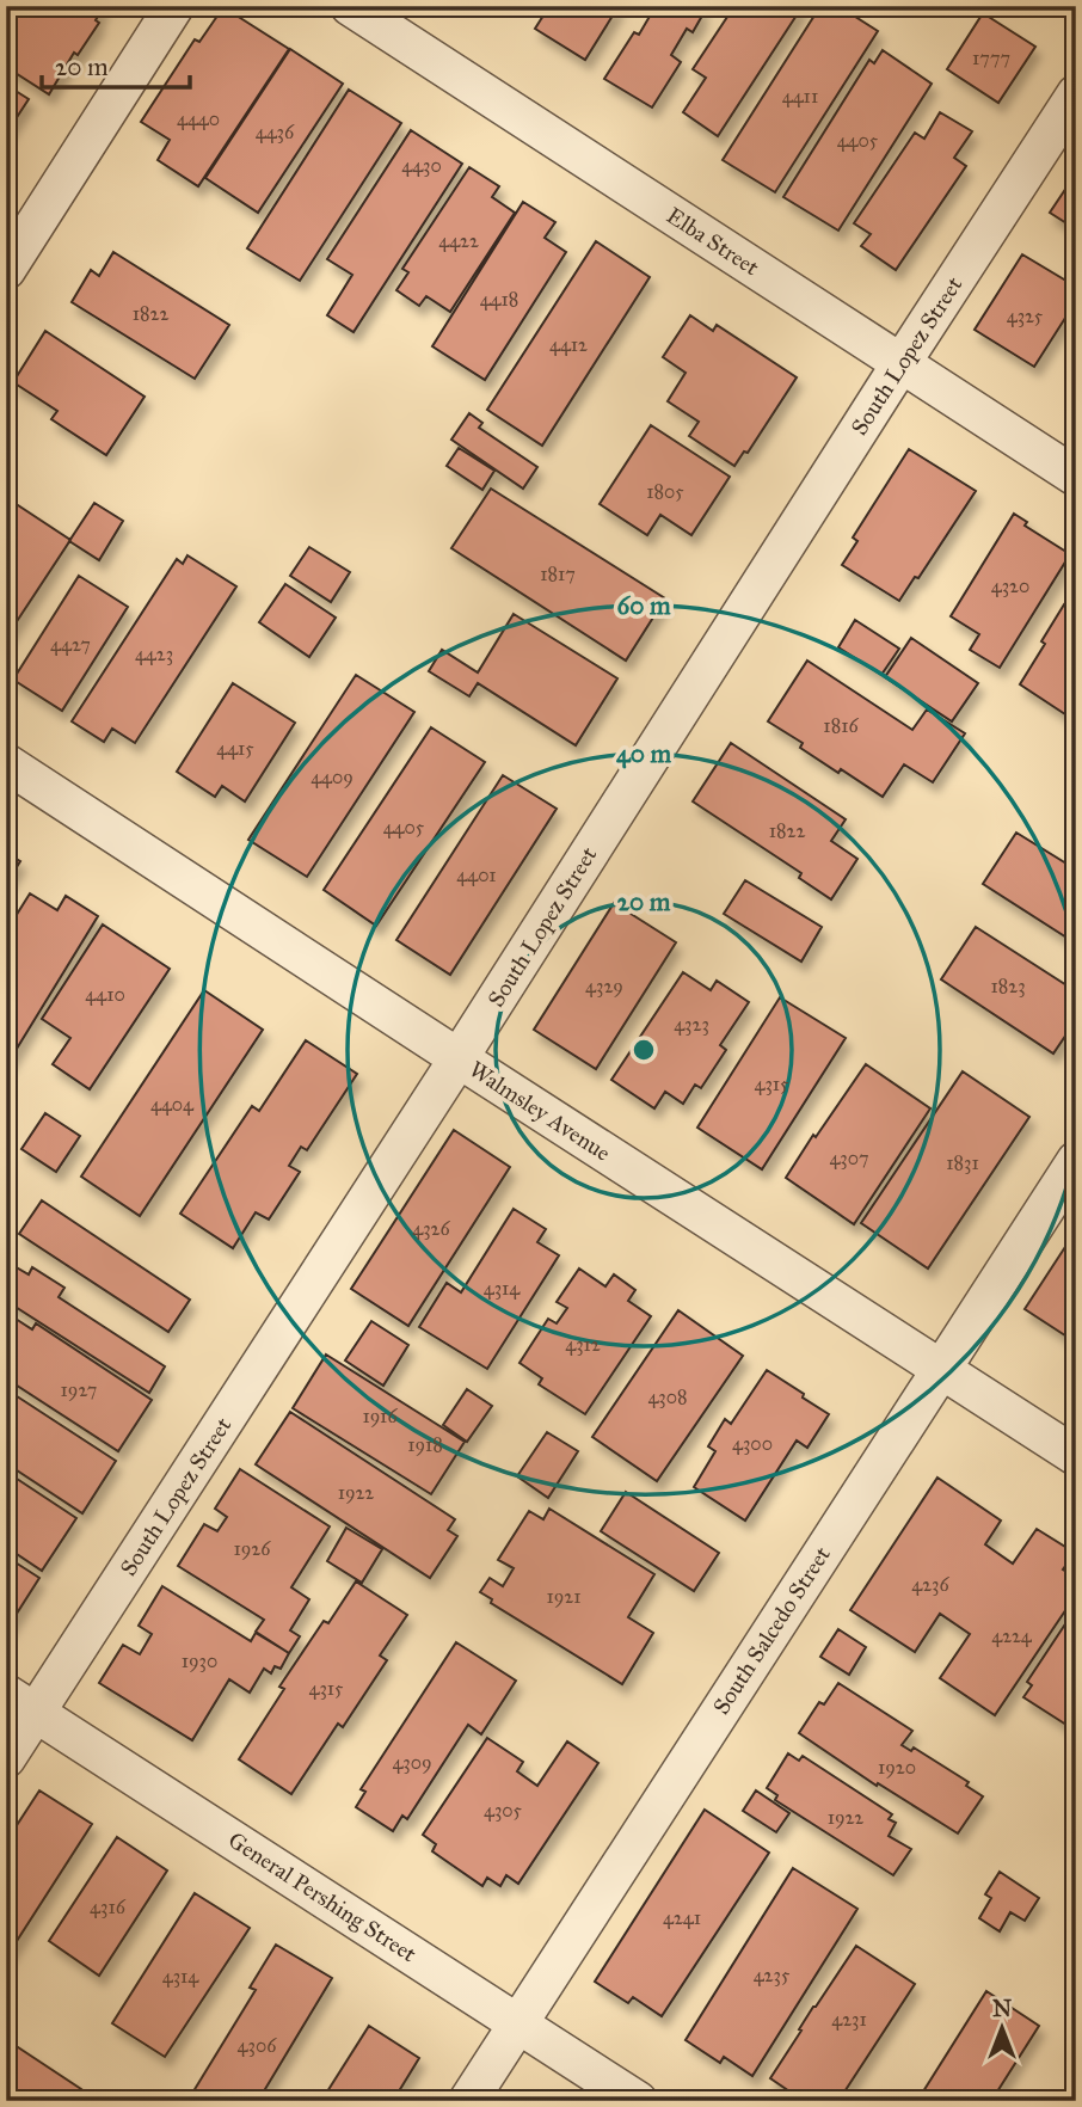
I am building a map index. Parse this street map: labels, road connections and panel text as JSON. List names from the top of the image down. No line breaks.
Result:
{"streets":{"street":["Elba Street","South Lopez Street","Walmsley Avenue","South Salcedo Street","General Pershing Street"]},"crossings":[["Elba Street","South Lopez Street"],["South Lopez Street","Walmsley Avenue"],["South Lopez Street","General Pershing Street"],["Walmsley Avenue","South Salcedo Street"],["South Salcedo Street","General Pershing Street"]],"house_numbers":["1777","4411","4440","4436","4405","4430","4422","4418","1822","4325","4412","1805","1817","4320","4427","4423","1816","4415","4409","4405","1822","4401","4329","1823","4410","4323","4315","4404","4307","1831","4326","4314","4312","1927","4308","1916","4300","1918","1922","1926","4236","1921","4224","1930","4315","4309","1920","4305","1922","4316","4241","4235","4314","4231","4306"],"scale_bar":"20 m","north":"top","rings":["60 m","40 m","20 m"]}
